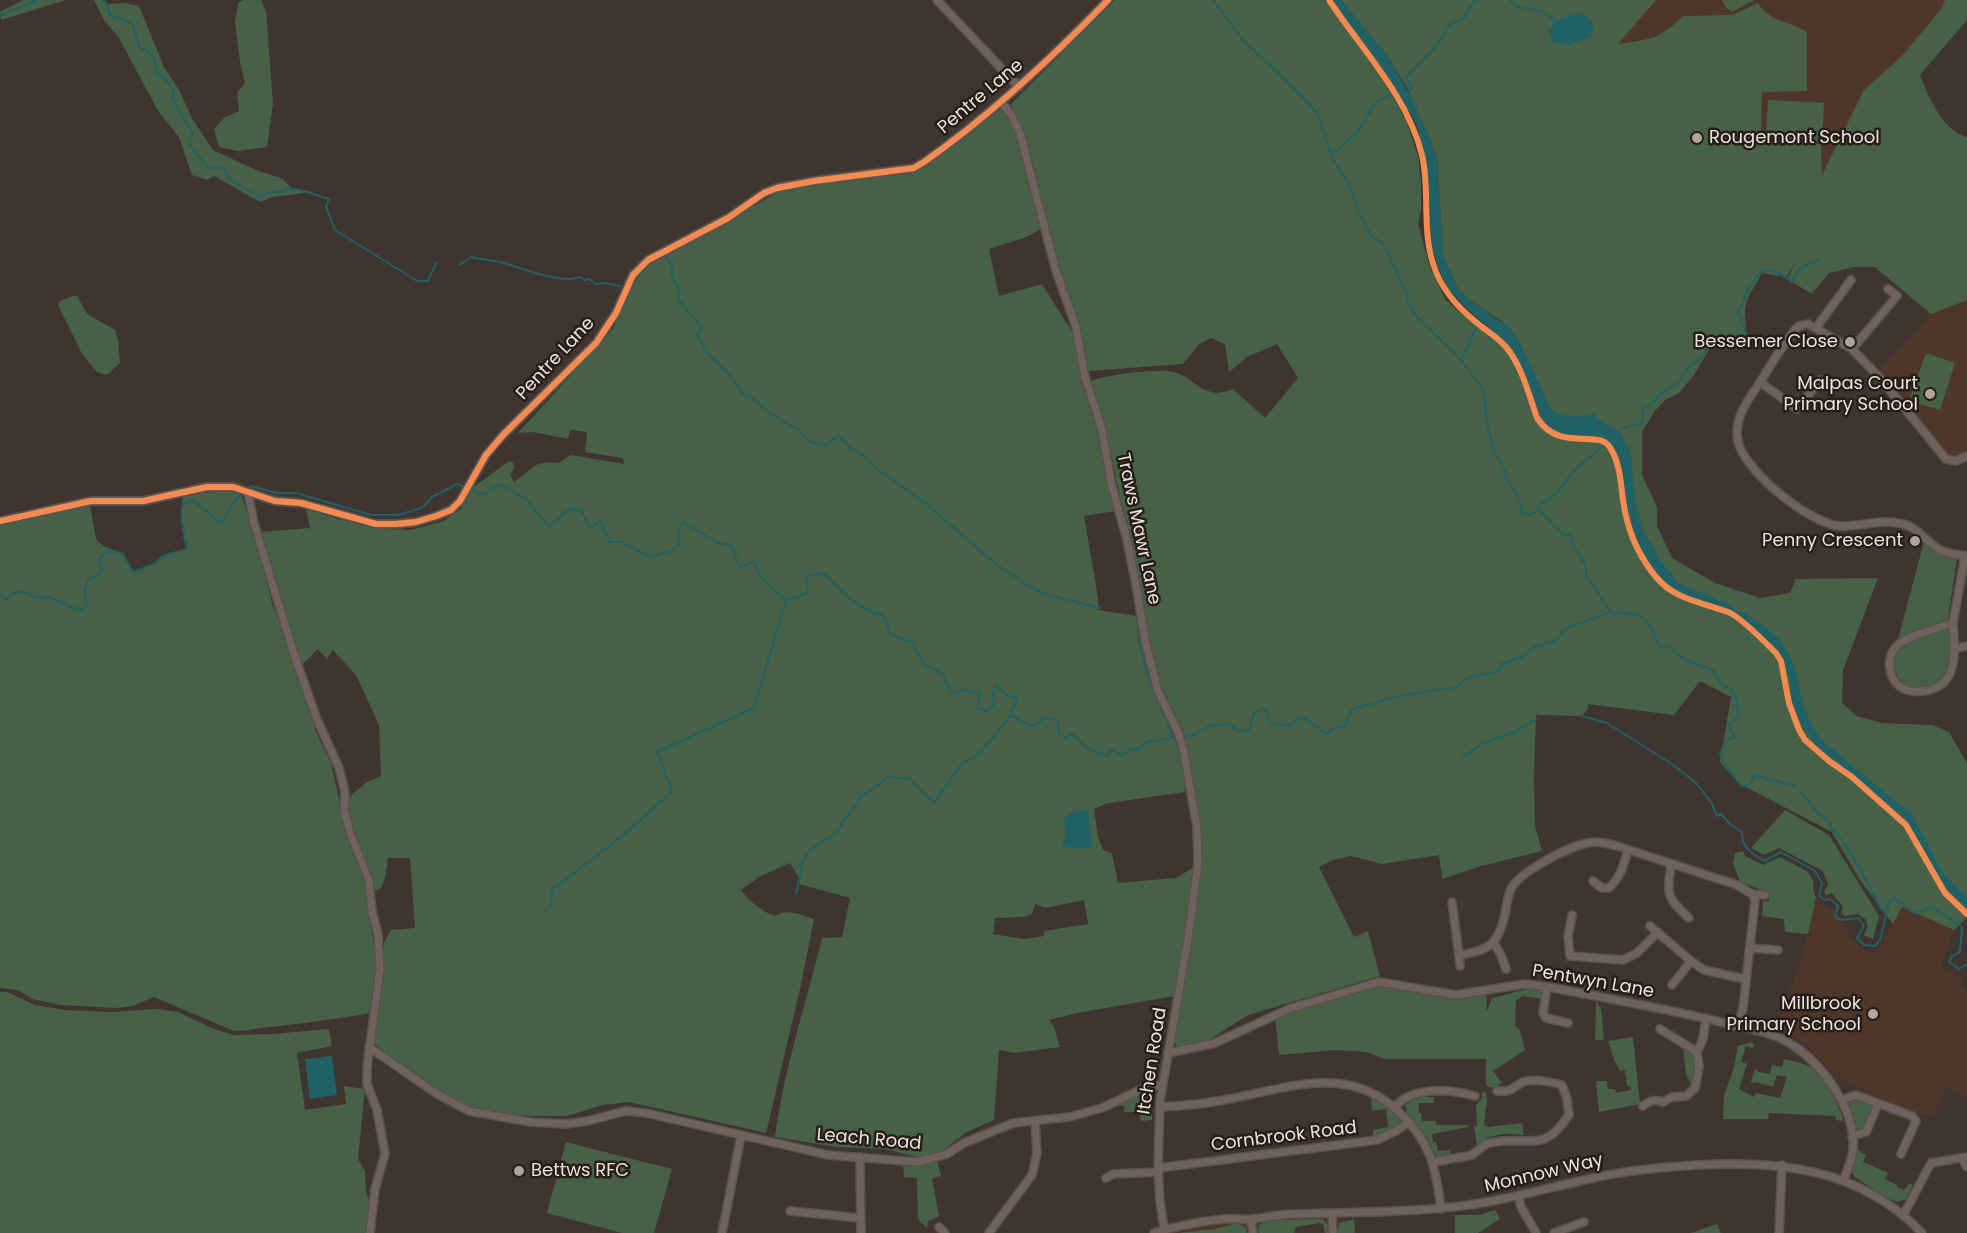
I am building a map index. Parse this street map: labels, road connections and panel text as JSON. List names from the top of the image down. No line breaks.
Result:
{"streets":{"street":["Pentre Lane","Traws Mawr Lane","Pentwyn Lane","Itchen Road","Cornbrook Road","Leach Road","Monnow Way"]},"crossings":[["Pentre Lane","Traws Mawr Lane"],["Traws Mawr Lane","Itchen Road"],["Pentwyn Lane","Itchen Road"],["Pentwyn Lane","Monnow Way"],["Itchen Road","Cornbrook Road"],["Itchen Road","Leach Road"],["Itchen Road","Monnow Way"]],"places":["Rougemont School","Bessemer Close","Malpas Court Primary School","Penny Crescent","Millbrook Primary School","Bettws RFC"]}
